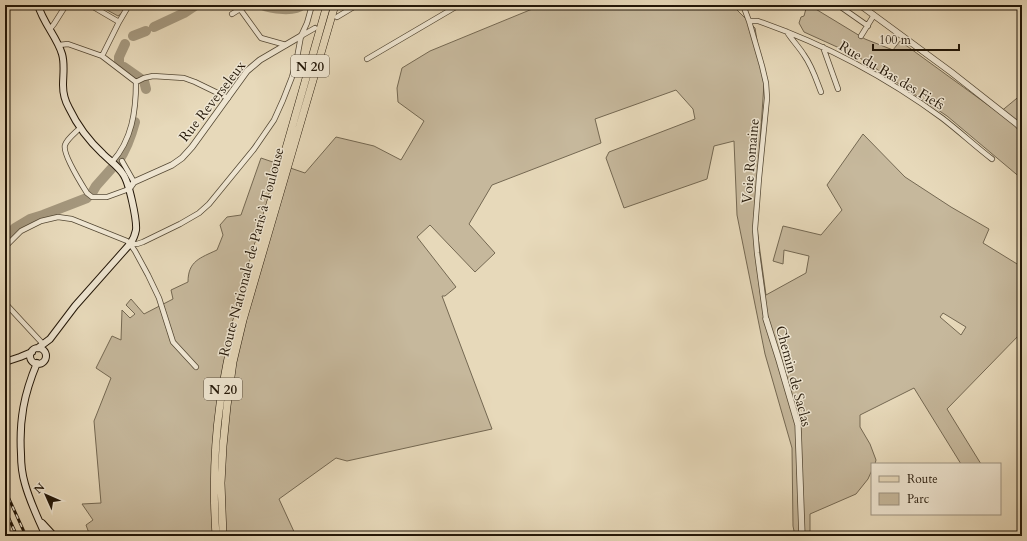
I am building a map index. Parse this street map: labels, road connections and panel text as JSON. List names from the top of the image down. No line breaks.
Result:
{"streets":{"main road":["N 20","Route Nationale de Paris à Toulouse"],"street":["Rue du Bas des Fiefs","Rue Reverseleux","Voie Romaine","Chemin de Saclas"]},"crossings":[["Rue du Bas des Fiefs","Voie Romaine"],["Voie Romaine","Chemin de Saclas"]],"legend":["Route","Parc"],"scale_bar":"100 m","north":"top left"}
